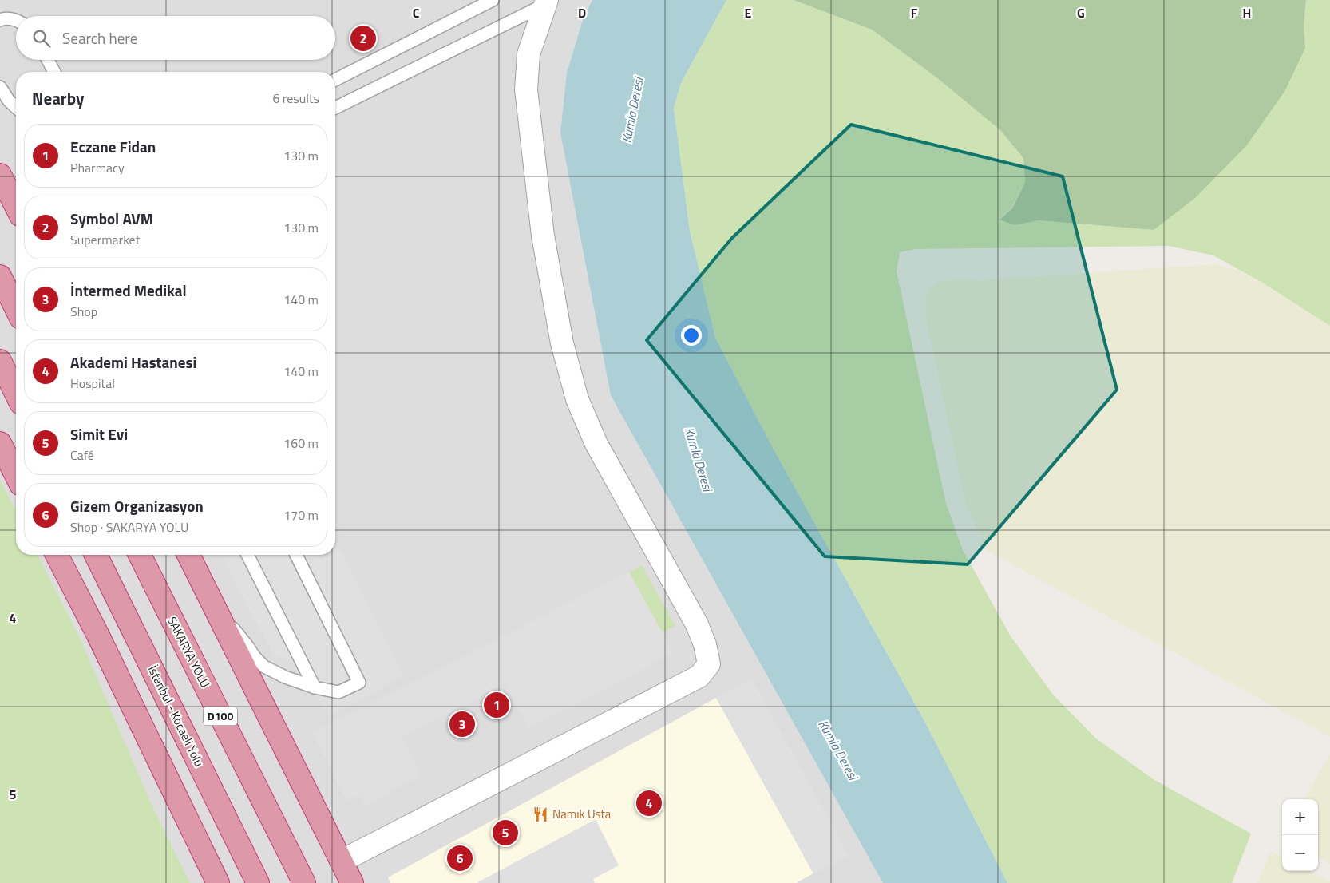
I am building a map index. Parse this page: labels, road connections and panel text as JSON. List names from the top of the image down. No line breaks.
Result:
{"streets":{"highway":["SAKARYA YOLU","İstanbul - Kocaeli Yolu","D100"]},"water":["Kumla Deresi"],"places":{"restaurant":["Namık Usta"]},"page":{"search":"Search here","pins":["2","1","3","4","5","6"],"heading":["Nearby","6 results"],"list":[{"mark":"1","name":"Eczane Fidan","note":"Pharmacy","value":"130 m"},{"mark":"2","name":"Symbol AVM","note":"Supermarket","value":"130 m"},{"mark":"3","name":"İntermed Medikal","note":"Shop","value":"140 m"},{"mark":"4","name":"Akademi Hastanesi","note":"Hospital","value":"140 m"},{"mark":"5","name":"Simit Evi","note":"Café","value":"160 m"},{"mark":"6","name":"Gizem Organizasyon","note":"Shop · SAKARYA YOLU","value":"170 m"}],"map_buttons":["+","−"]},"grid":{"columns":["C","D","E","F","G","H"],"rows":["4","5"]}}
